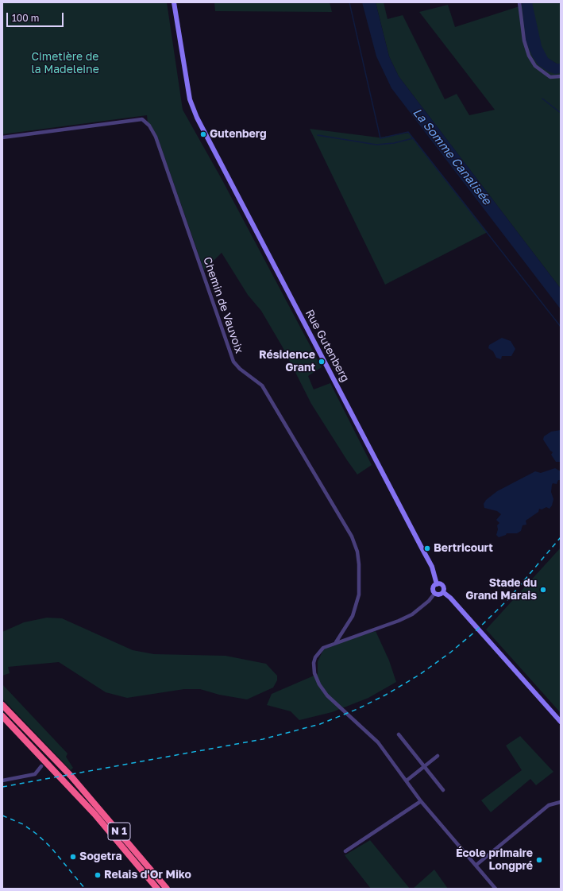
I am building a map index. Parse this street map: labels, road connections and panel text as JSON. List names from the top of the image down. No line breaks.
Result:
{"streets":{"highway":["N 1"],"street":["Chemin de Vauvoix","Rue Gutenberg"]},"water":["La Somme Canalisée"],"parks":["Cimetière de la Madeleine"],"places":["Gutenberg","Résidence Grant","Bertricourt","Stade du Grand Marais","Sogetra","École primaire Longpré","Relais d'Or Miko"],"scale_bar":"100 m"}
